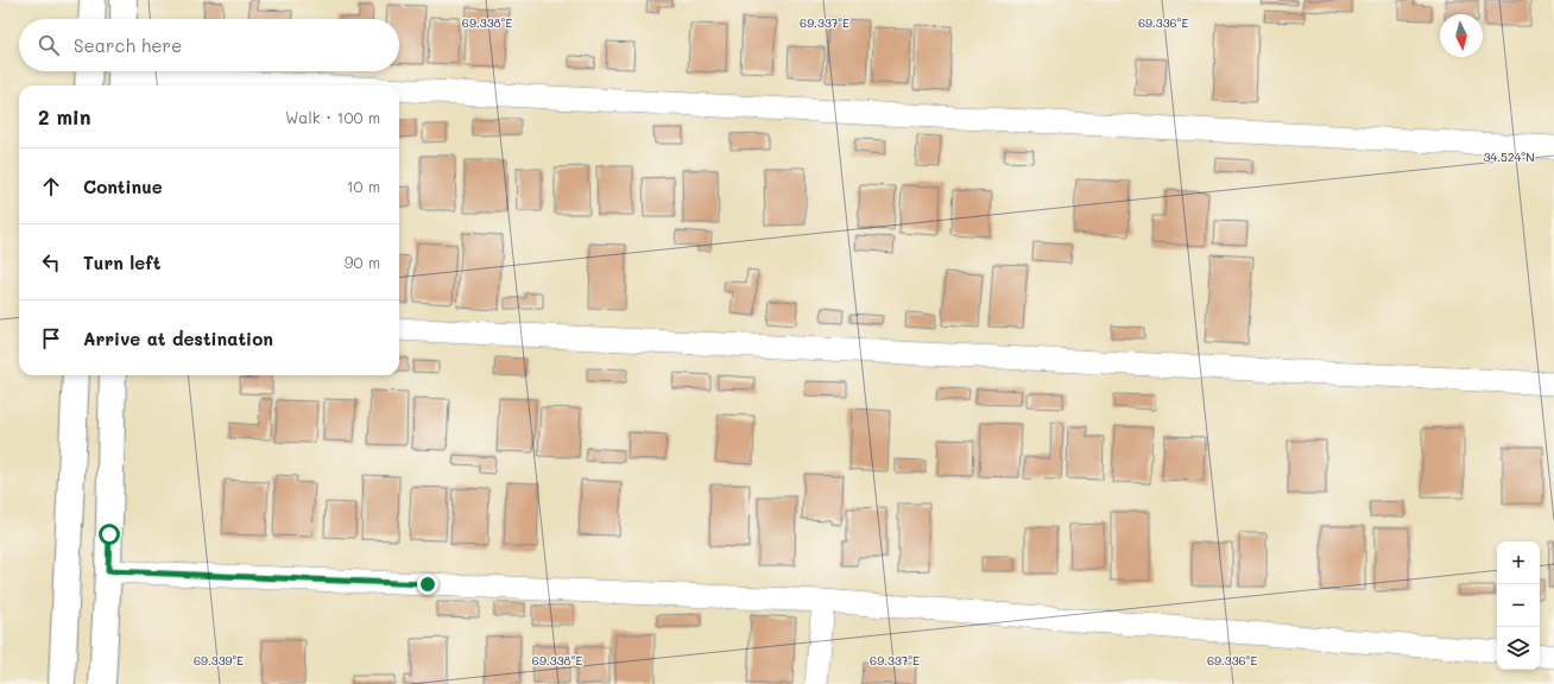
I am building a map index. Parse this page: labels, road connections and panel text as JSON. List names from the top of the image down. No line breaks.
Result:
{"north":"bottom","page":{"search":"Search here","heading":["2 min","Walk · 100 m"],"list":[["Continue","10 m"],["Turn left","90 m"],"Arrive at destination"],"map_buttons":["+","−"]},"coordinates":["69.338°E","69.337°E","69.336°E","34.524°N","69.339°E"]}
